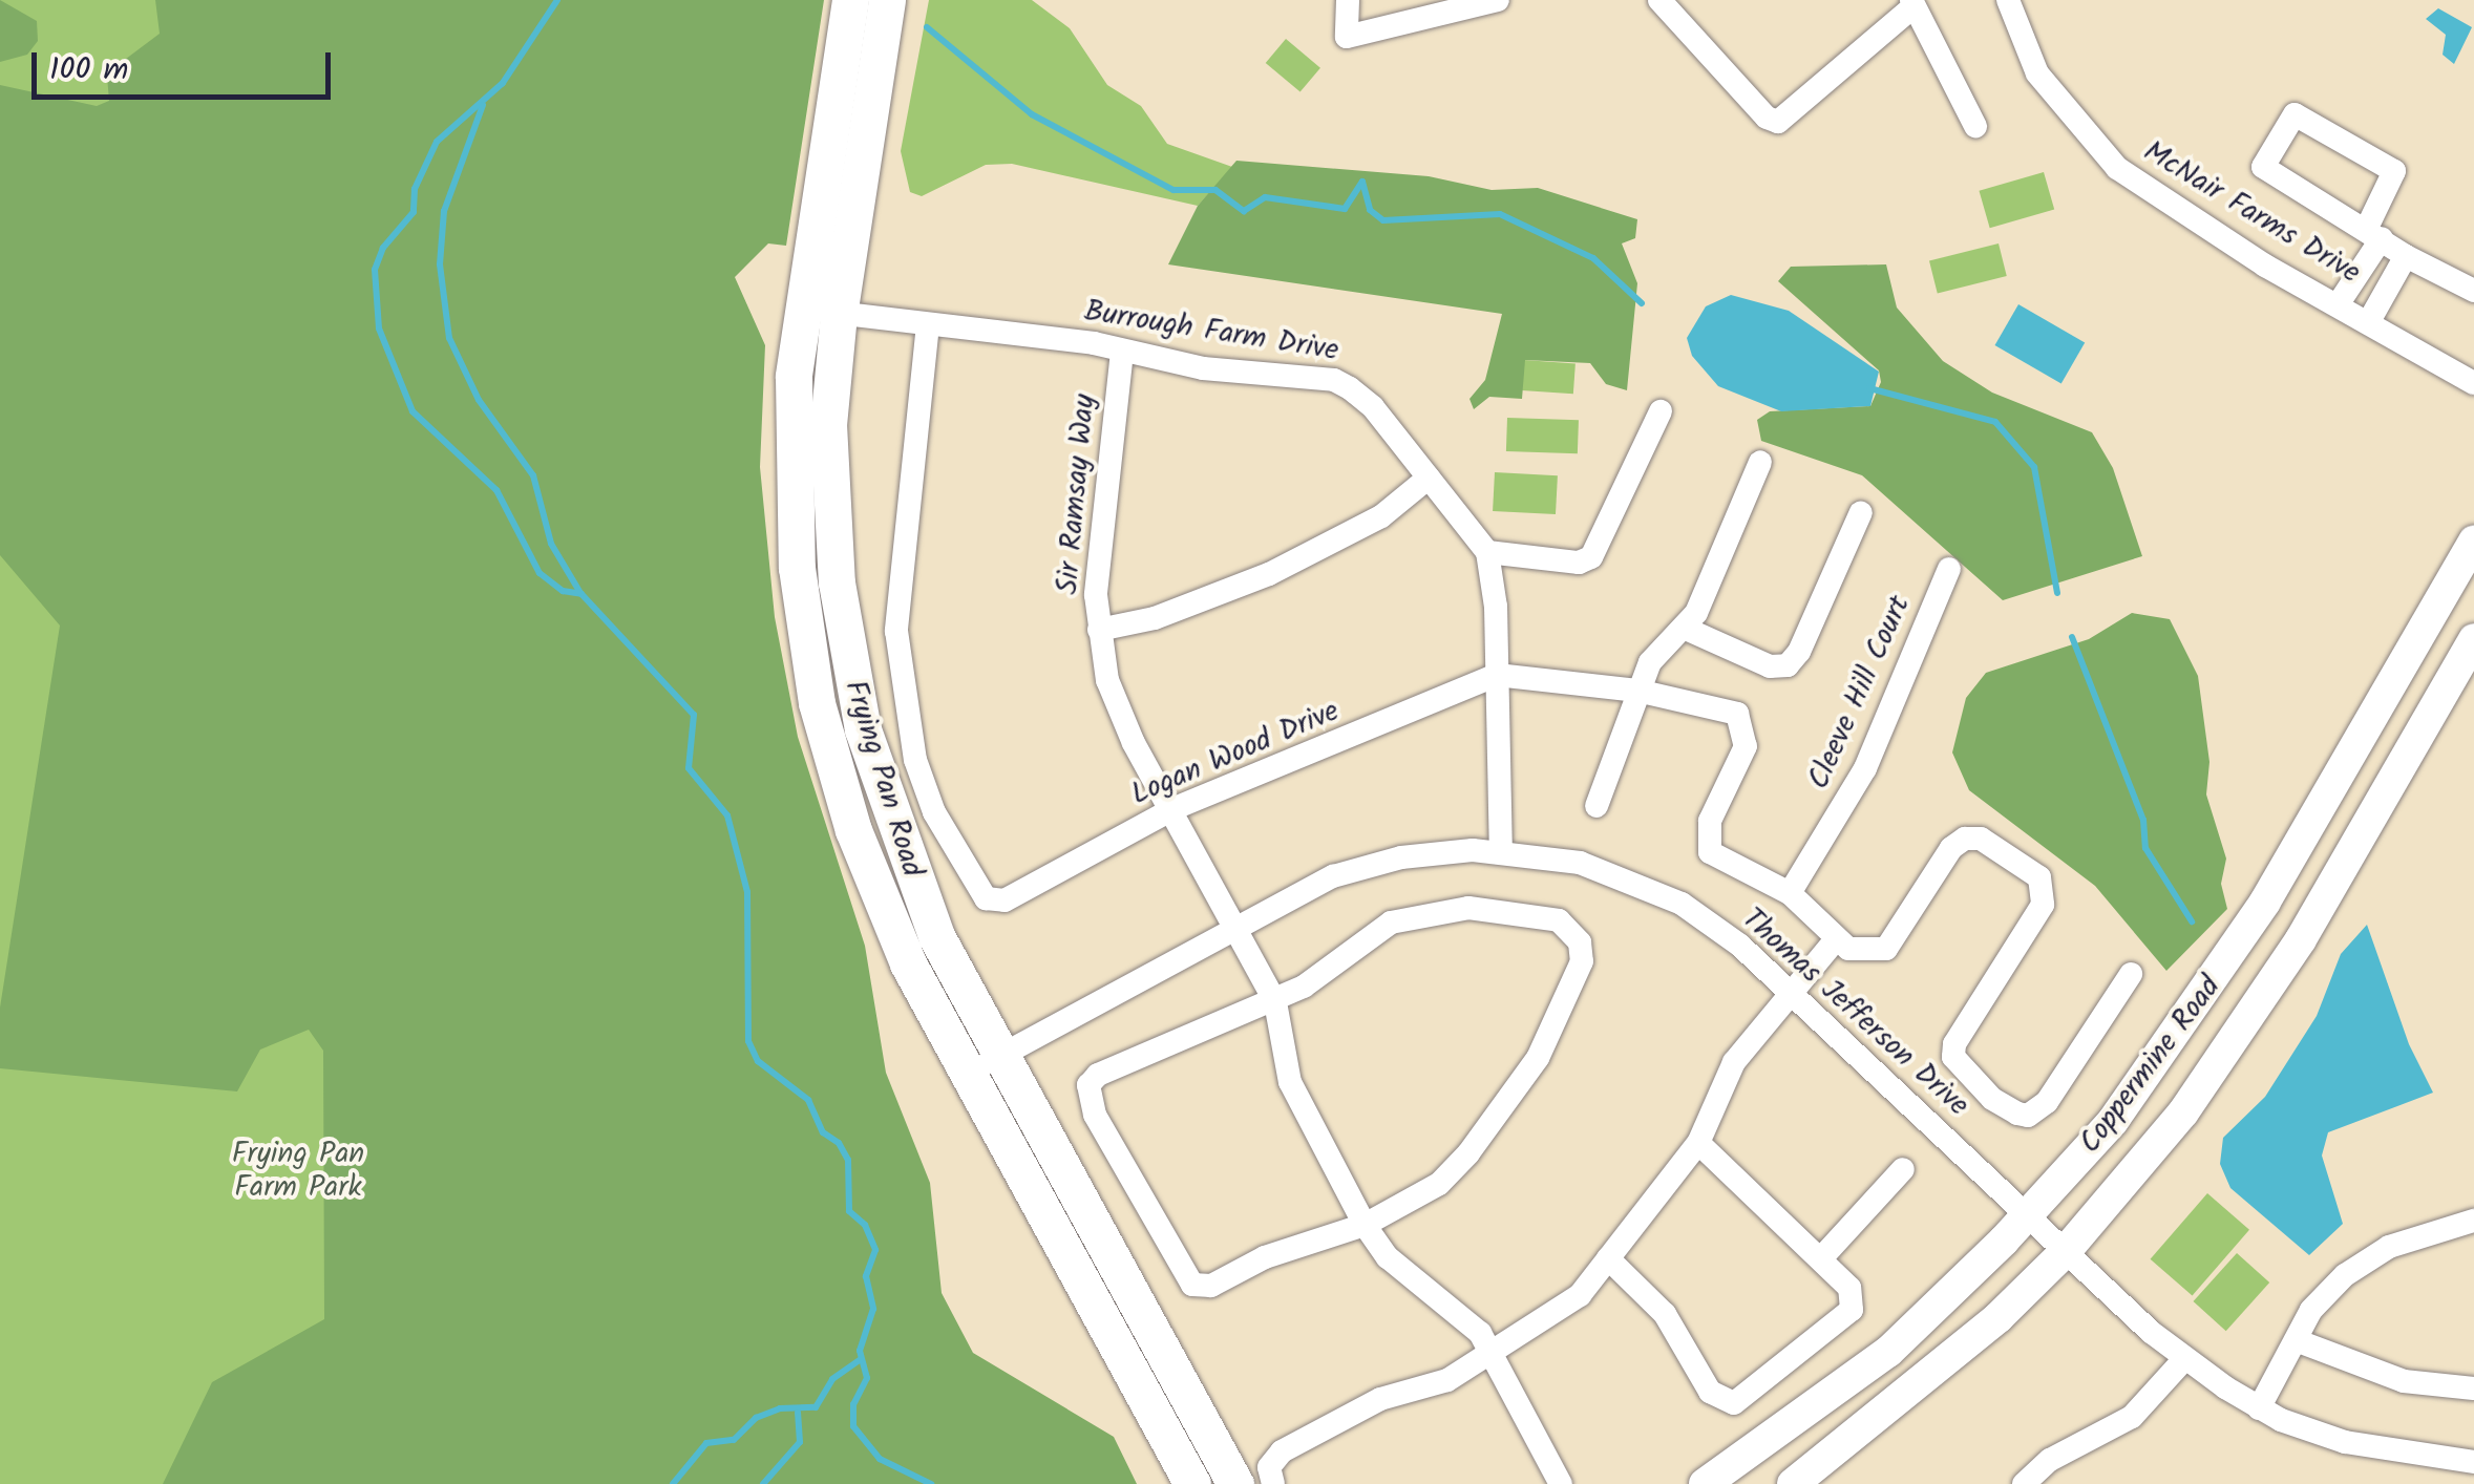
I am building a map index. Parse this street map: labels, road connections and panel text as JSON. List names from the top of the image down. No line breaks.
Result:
{"streets":{"main road":["Frying Pan Road"],"street":["McNair Farms Drive","Burrough Farm Drive","Sir Ramsay Way","Cleeve Hill Court","Logan Wood Drive","Thomas Jefferson Drive","Coppermine Road"]},"crossings":[["Burrough Farm Drive","Sir Ramsay Way"],["Burrough Farm Drive","Logan Wood Drive"],["Burrough Farm Drive","Frying Pan Road"],["Sir Ramsay Way","Logan Wood Drive"],["Sir Ramsay Way","Thomas Jefferson Drive"],["Cleeve Hill Court","Logan Wood Drive"],["Frying Pan Road","Thomas Jefferson Drive"],["Thomas Jefferson Drive","Coppermine Road"]],"parks":["Frying Pan Farm Park"],"scale_bar":"100 m"}
